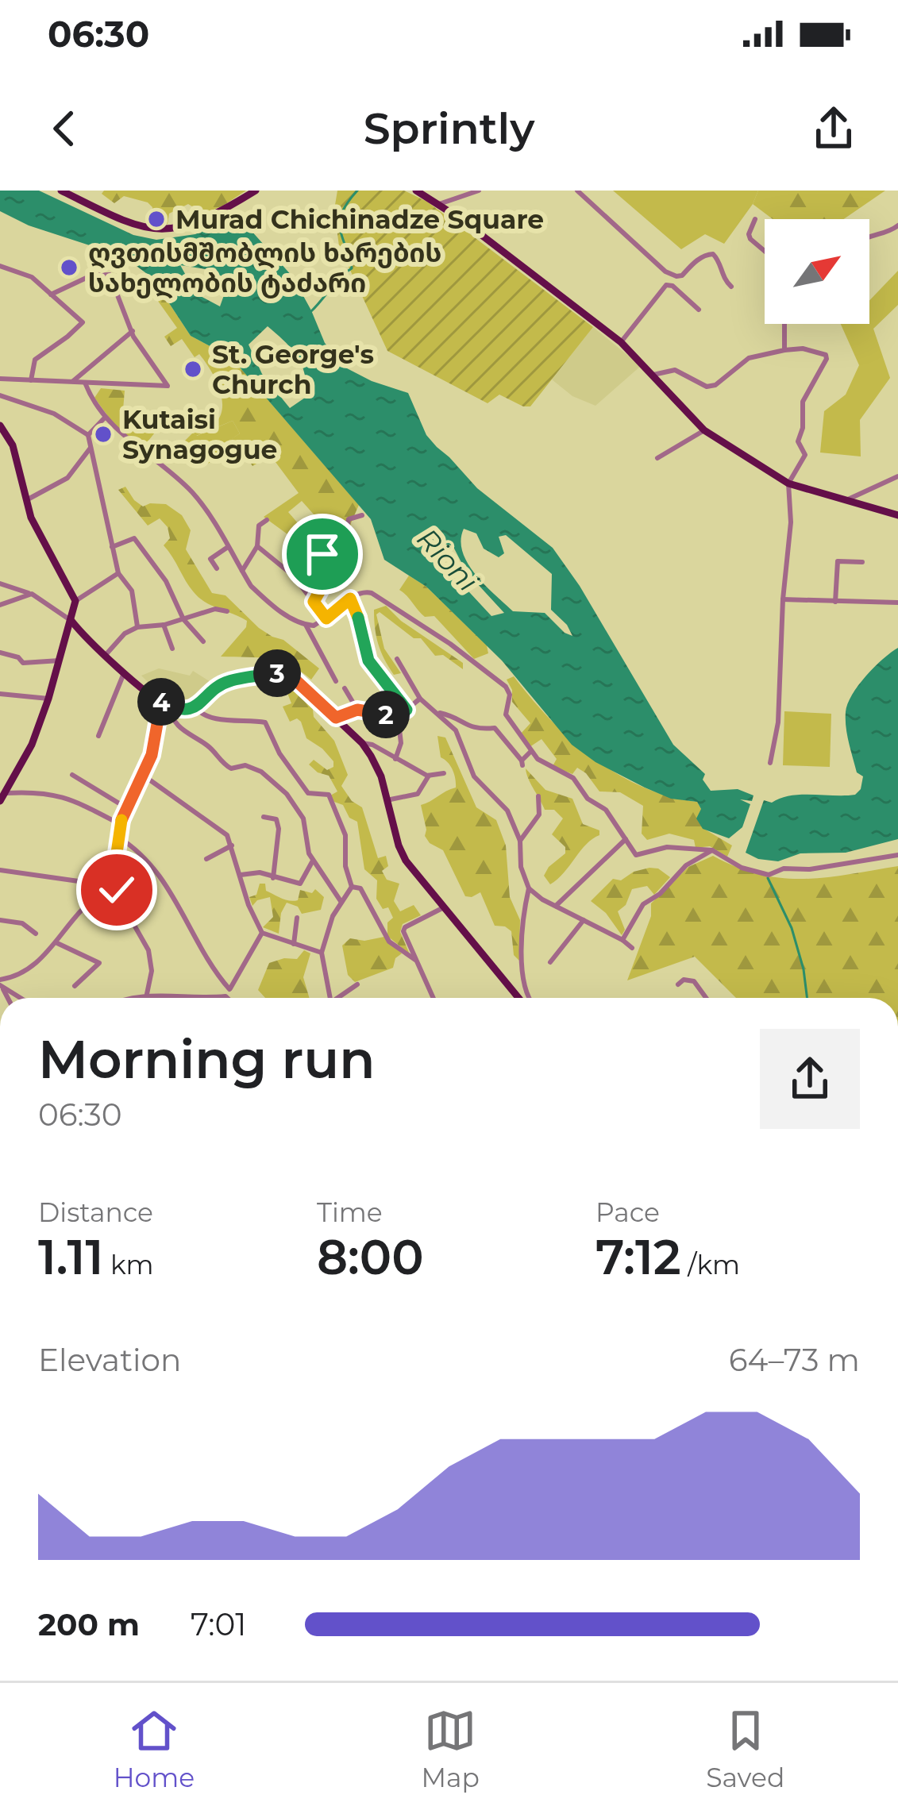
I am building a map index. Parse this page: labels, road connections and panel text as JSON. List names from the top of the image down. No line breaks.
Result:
{"water":["Rioni"],"places":["Murad Chichinadze Square","ღვთისმშობლის ხარების სახელობის ტაძარი","St. George's Church","Kutaisi Synagogue"],"north":"top right","page":{"status":"06:30","header":"Sprintly","pins":["3","4","2"],"heading":["Morning run","06:30"],"stats":[["Distance","1.11 km"],["Time","8:00"],["Pace","7:12 /km"]],"chart":["Elevation","64–73 m"],"list":[{"name":"200 m","note":"7:01"}],"tabs":["Home","Map","Saved"]}}
